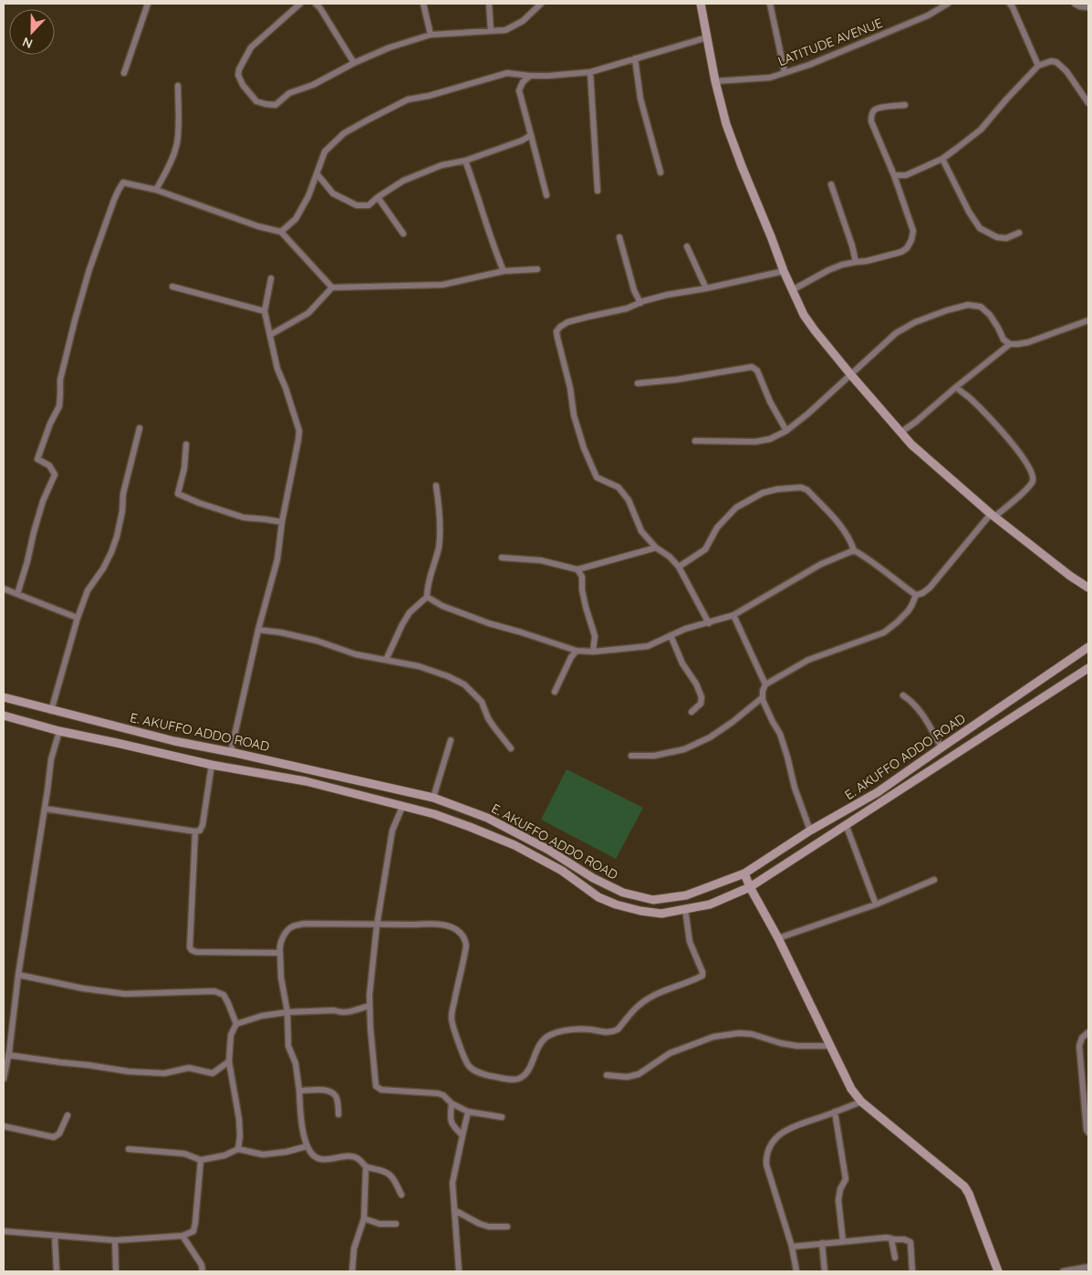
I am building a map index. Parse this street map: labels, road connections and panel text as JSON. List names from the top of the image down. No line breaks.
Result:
{"streets":{"main road":["E. AKUFFO ADDO ROAD"],"street":["LATITUDE AVENUE"]},"north":"bottom"}
